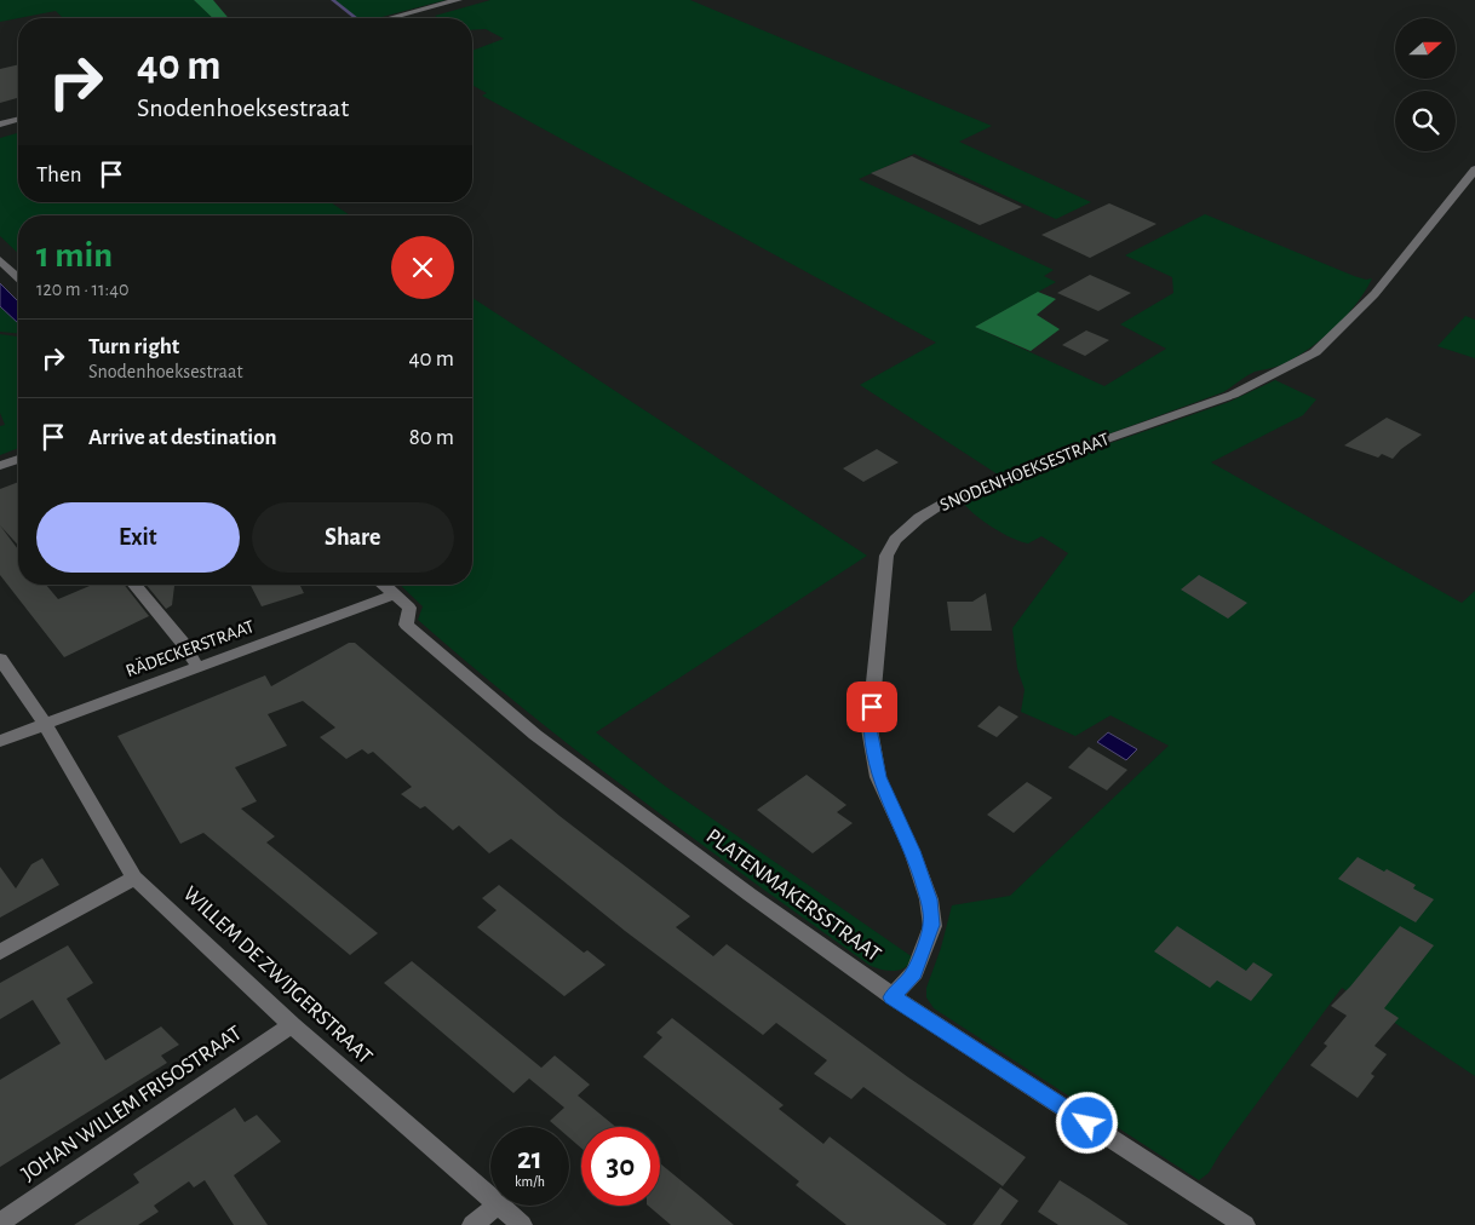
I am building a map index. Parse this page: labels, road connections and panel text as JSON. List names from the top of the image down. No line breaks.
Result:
{"streets":{"street":["SNODENHOEKSESTRAAT","RÄDECKERSTRAAT","PLATENMAKERSSTRAAT","WILLEM DE ZWIJGERSTRAAT","JOHAN WILLEM FRISOSTRAAT"]},"crossings":[["SNODENHOEKSESTRAAT","PLATENMAKERSSTRAAT"],["RÄDECKERSTRAAT","PLATENMAKERSSTRAAT"],["RÄDECKERSTRAAT","WILLEM DE ZWIJGERSTRAAT"],["WILLEM DE ZWIJGERSTRAAT","JOHAN WILLEM FRISOSTRAAT"]],"north":"right","page":{"turn":["40 m","Snodenhoeksestraat"],"then":"Then","heading":["1 min","120 m · 11:40"],"list":[{"name":"Turn right","note":"Snodenhoeksestraat","value":"40 m"},{"name":"Arrive at destination","value":"80 m"}],"buttons":["Exit","Share"],"speed":"21 km/h","limit":"30"}}
